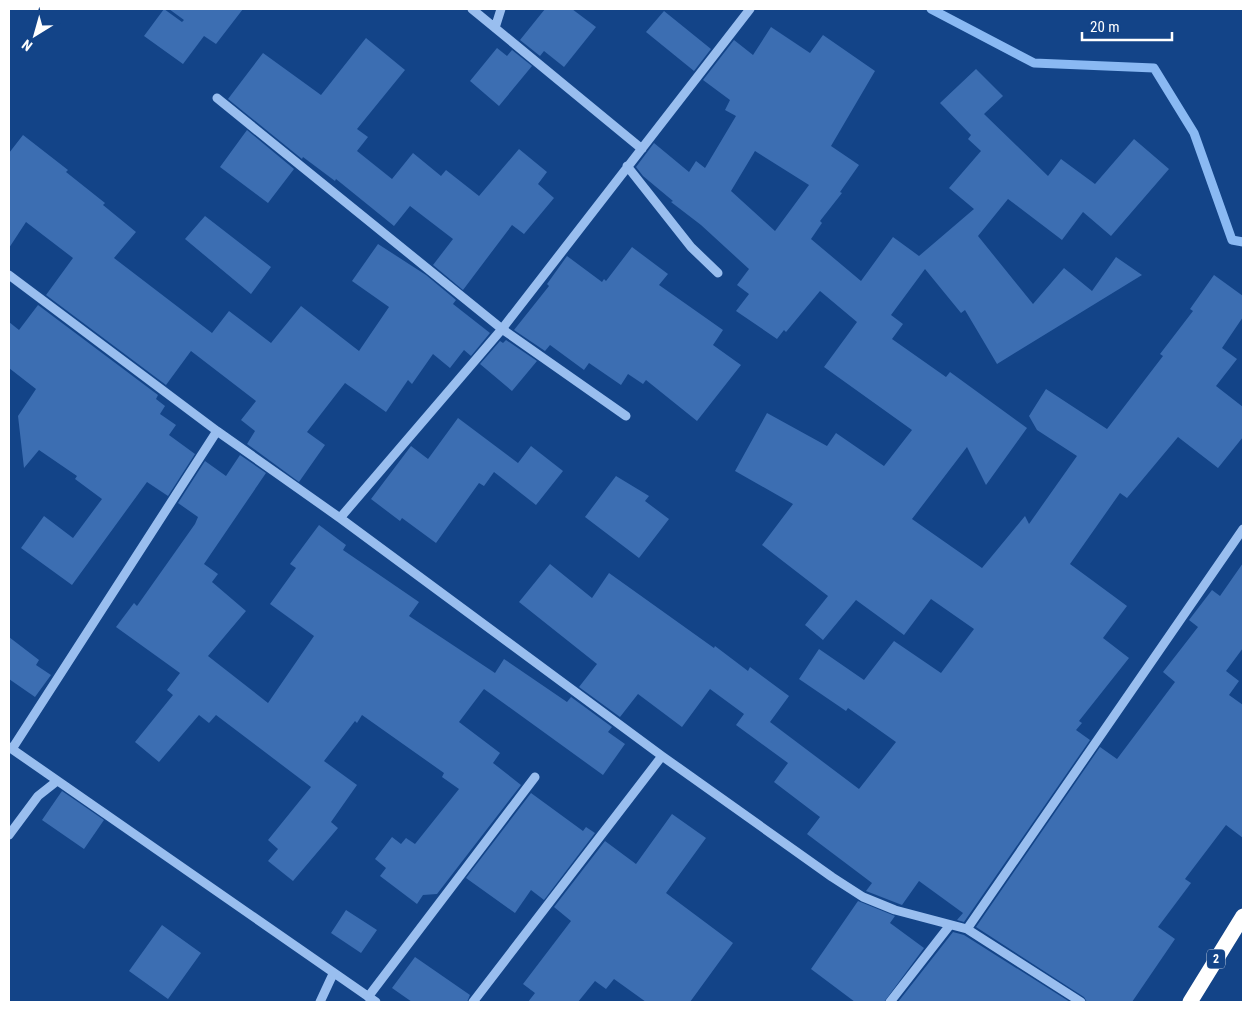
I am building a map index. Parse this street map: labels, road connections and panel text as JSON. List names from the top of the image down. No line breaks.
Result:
{"streets":{"highway":["2"]},"scale_bar":"20 m","north":"bottom left"}
